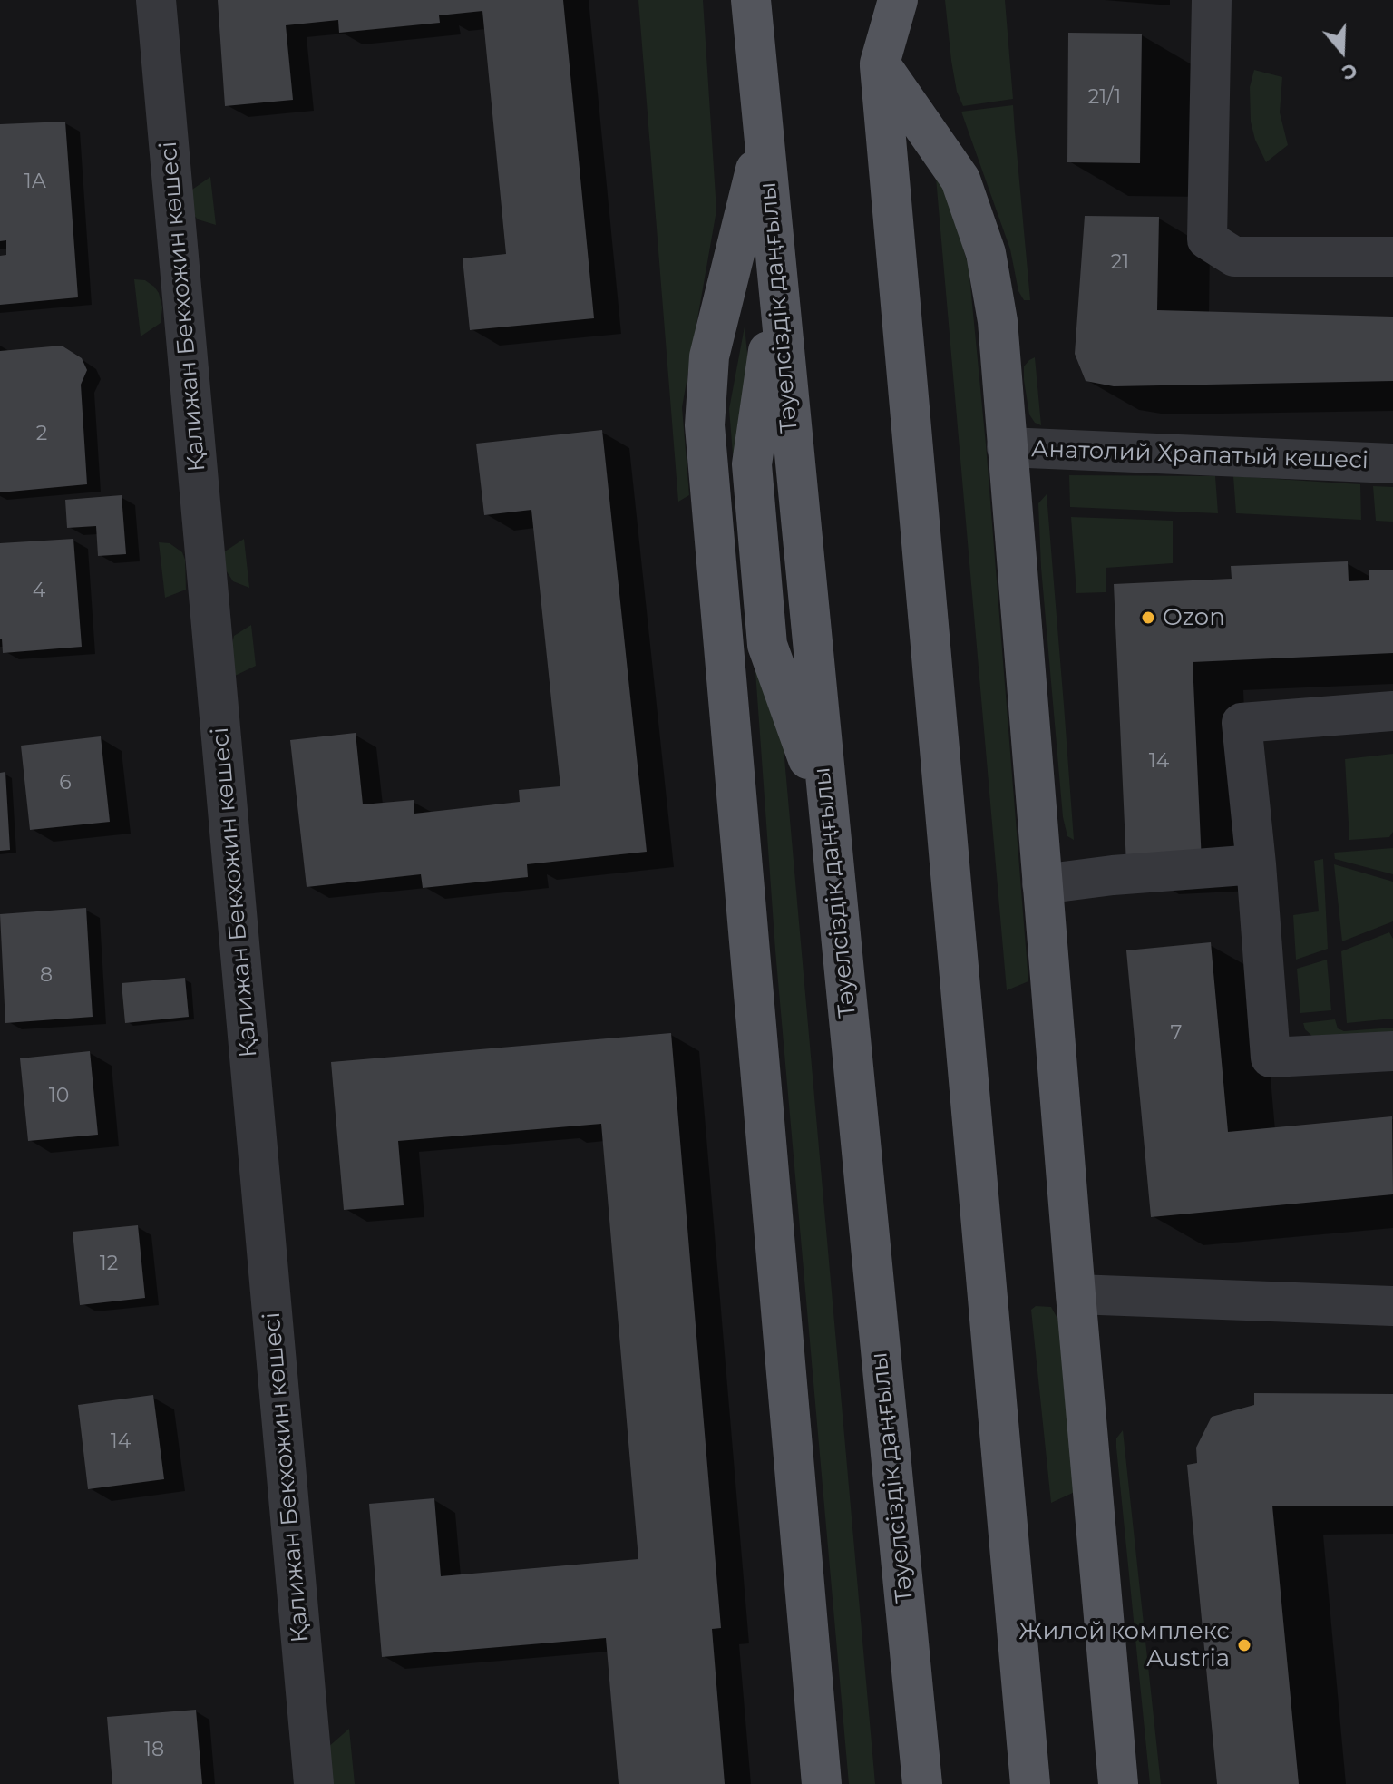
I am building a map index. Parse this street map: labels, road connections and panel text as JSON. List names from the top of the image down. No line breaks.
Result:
{"streets":{"main road":["Тәуелсіздік даңғылы"],"street":["Қалижан Бекхожин көшесі","Анатолий Храпатый көшесі"]},"places":["Ozon","Жилой комплекс Austria"],"house_numbers":["21/1","1А","21","2","4","14","6","8","7","10","12","14","18"],"north":"bottom"}
